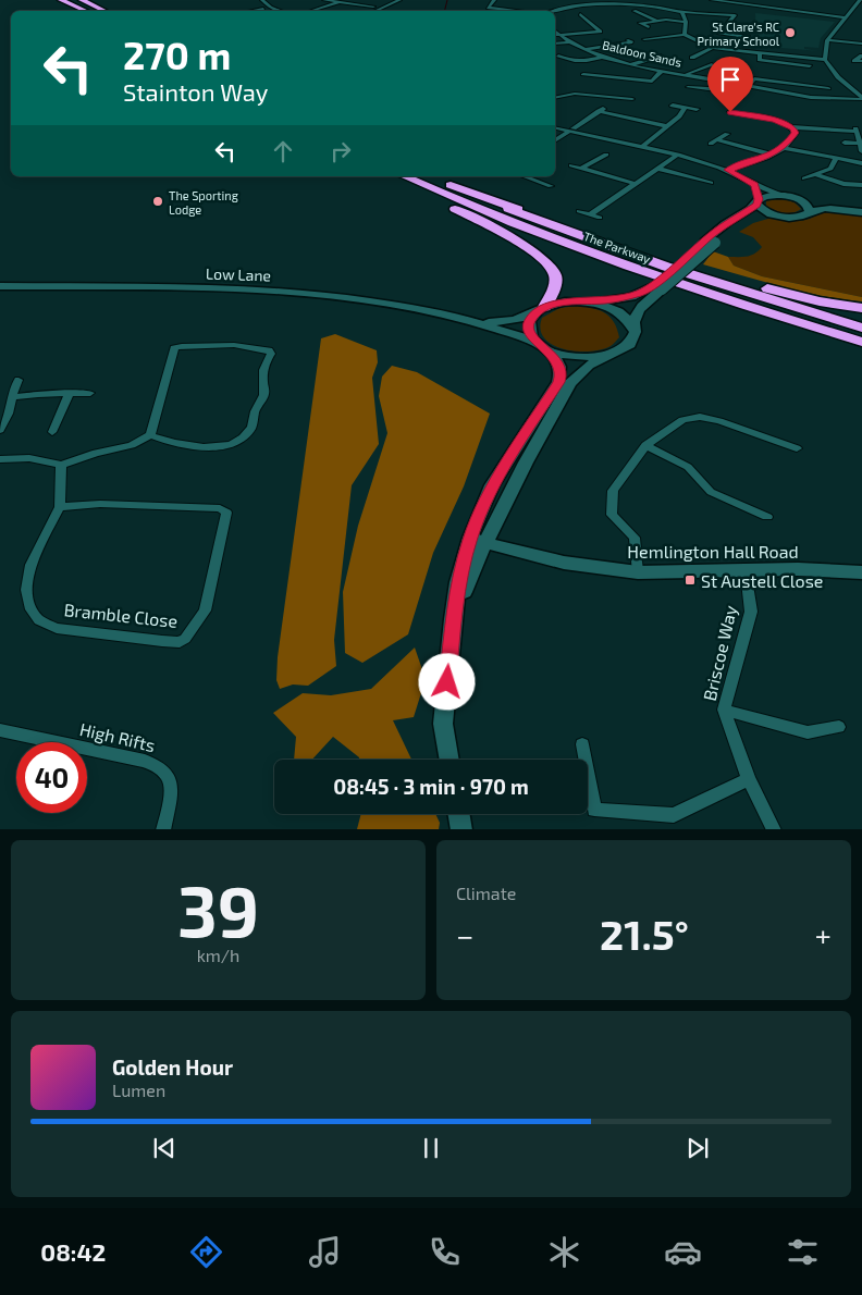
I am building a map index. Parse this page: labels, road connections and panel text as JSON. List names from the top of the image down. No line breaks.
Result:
{"streets":{"highway":["The Parkway"],"main road":["Low Lane","Hemlington Hall Road"],"street":["Baldoon Sands","Bramble Close","Briscoe Way","High Rifts"]},"crossings":[["Hemlington Hall Road","Briscoe Way"]],"places":{"other":["St Clare's RC Primary School","The Sporting Lodge"],"transit":["St Austell Close"]},"page":{"turn":["270 m","Stainton Way"],"limit":"40","trip":"08:45 · 3 min · 970 m","tile":[["39","km/h"],"Climate"],"heat":["−","21.5°","+"],"song":["Golden Hour","Lumen"],"tabs":"08:42"}}
